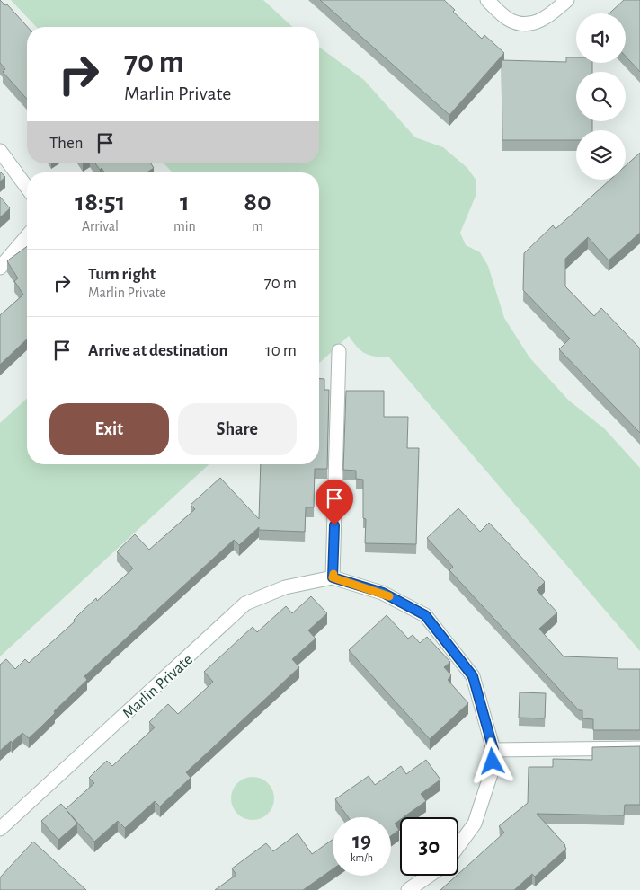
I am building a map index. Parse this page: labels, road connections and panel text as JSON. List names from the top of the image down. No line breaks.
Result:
{"streets":{"street":["Marlin Private"]},"page":{"turn":["70 m","Marlin Private"],"then":"Then","eta":["18:51","Arrival","1","min","80","m"],"list":[{"name":"Turn right","note":"Marlin Private","value":"70 m"},{"name":"Arrive at destination","value":"10 m"}],"buttons":["Exit","Share"],"speed":"19 km/h","limit":"30"}}
